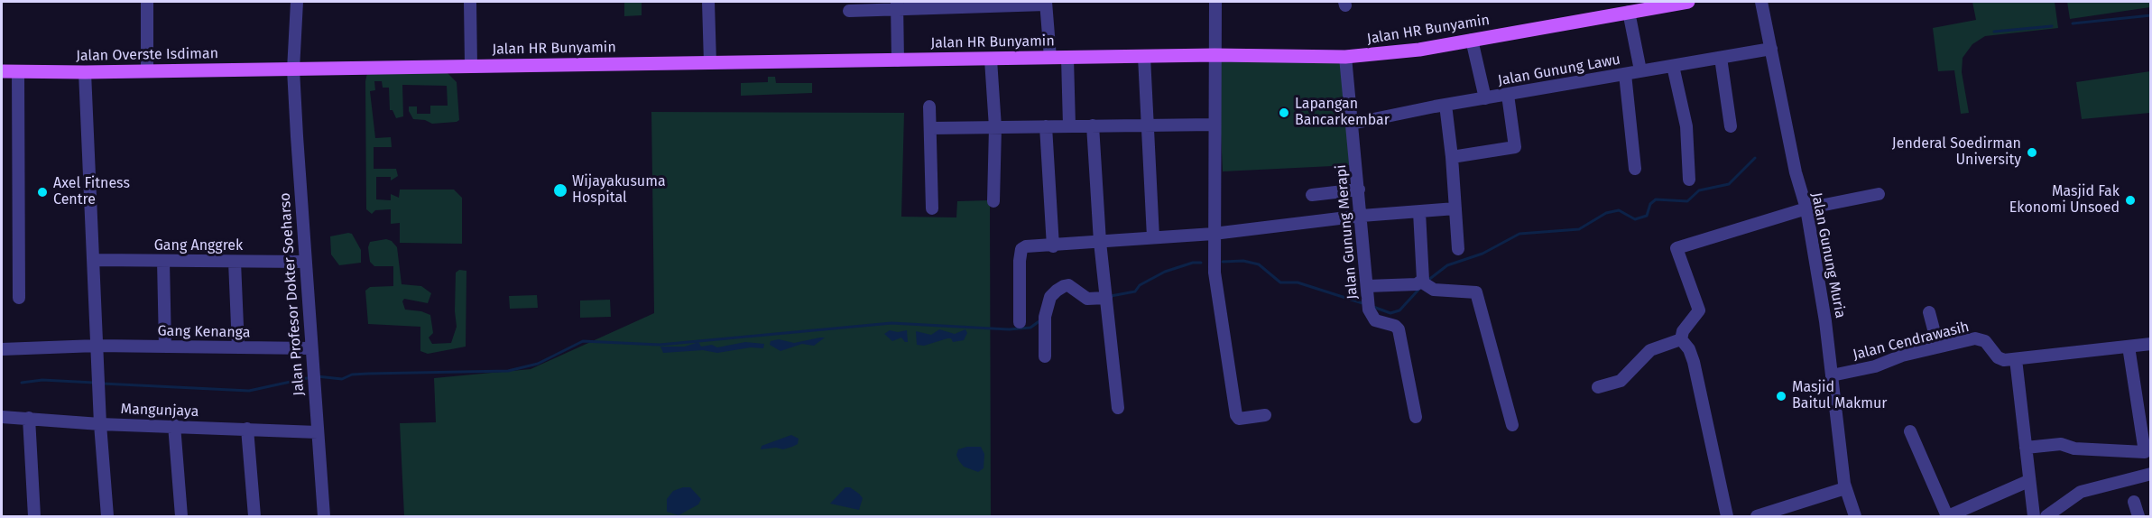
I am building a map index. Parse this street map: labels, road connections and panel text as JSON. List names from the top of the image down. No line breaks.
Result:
{"streets":{"main road":["Jalan HR Bunyamin","Jalan Overste Isdiman"],"street":["Jalan Gunung Lawu","Jalan Gunung Merapi","Gang Anggrek","Jalan Gunung Muria","Jalan Profesor Dokter Soeharso","Gang Kenanga","Jalan Cendrawasih","Mangunjaya"]},"crossings":[["Jalan HR Bunyamin","Jalan Overste Isdiman"],["Jalan HR Bunyamin","Jalan Gunung Merapi"],["Jalan HR Bunyamin","Jalan Profesor Dokter Soeharso"],["Jalan Overste Isdiman","Jalan Profesor Dokter Soeharso"],["Jalan Gunung Lawu","Jalan Gunung Merapi"],["Jalan Gunung Lawu","Jalan Gunung Muria"],["Gang Anggrek","Jalan Profesor Dokter Soeharso"],["Jalan Gunung Muria","Jalan Cendrawasih"],["Jalan Profesor Dokter Soeharso","Gang Kenanga"],["Jalan Profesor Dokter Soeharso","Mangunjaya"]],"places":["Lapangan Bancarkembar","Jenderal Soedirman University","Wijayakusuma Hospital","Axel Fitness Centre","Masjid Fak Ekonomi Unsoed","Masjid Baitul Makmur"]}
